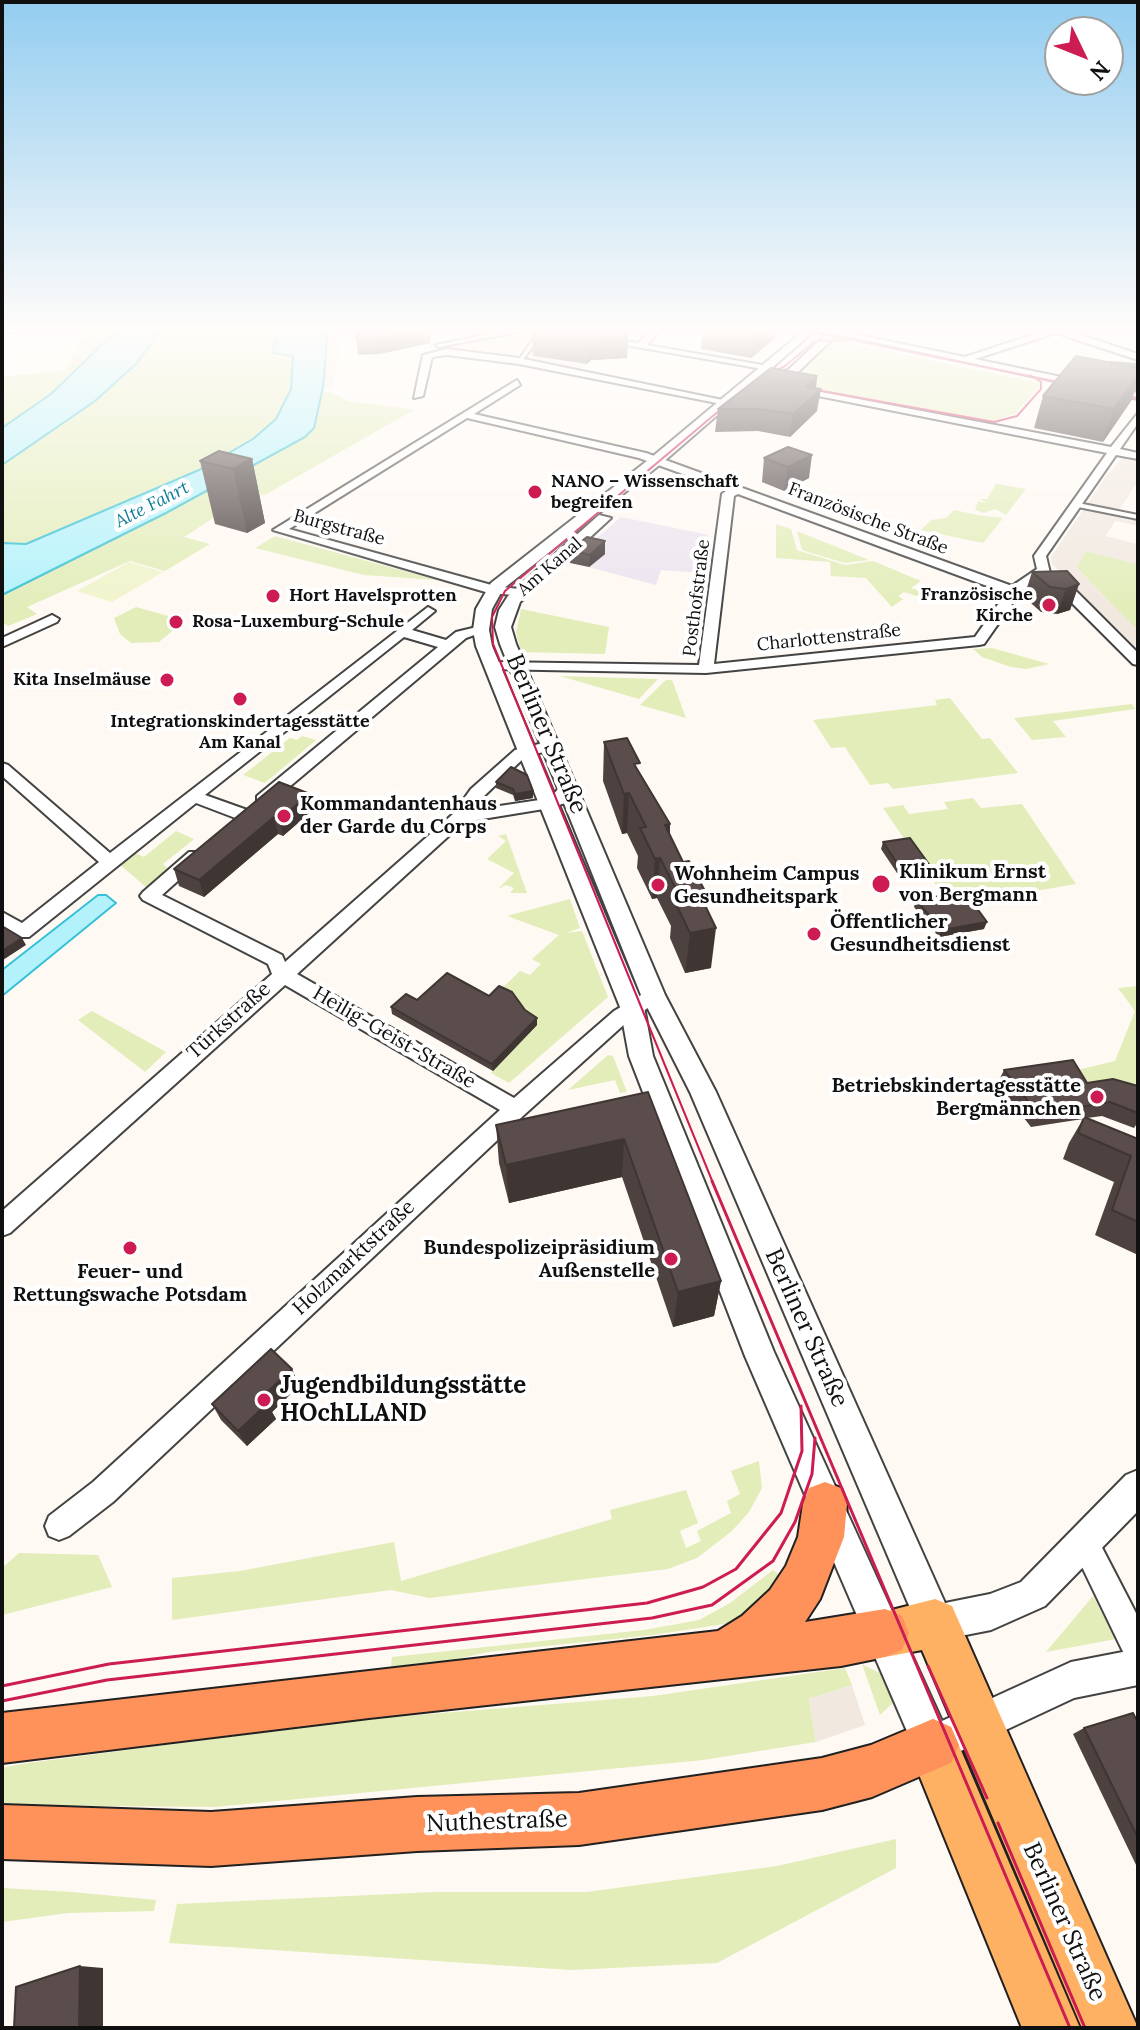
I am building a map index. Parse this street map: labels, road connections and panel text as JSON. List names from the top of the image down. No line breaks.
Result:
{"streets":{"highway":["Nuthestraße"],"main road":["Berliner Straße"],"street":["Französische Straße","Burgstraße","Am Kanal","Posthofstraße","Charlottenstraße","Türkstraße","Heilig-Geist-Straße","Holzmarktstraße"]},"crossings":[["Französische Straße","Am Kanal"],["Französische Straße","Posthofstraße"],["Französische Straße","Charlottenstraße"],["Burgstraße","Am Kanal"],["Am Kanal","Berliner Straße"],["Posthofstraße","Charlottenstraße"],["Charlottenstraße","Berliner Straße"],["Berliner Straße","Türkstraße"],["Berliner Straße","Holzmarktstraße"],["Berliner Straße","Nuthestraße"],["Türkstraße","Heilig-Geist-Straße"],["Heilig-Geist-Straße","Holzmarktstraße"]],"water":["Alte Fahrt"],"places":["NANO – Wissenschaft begreifen","Hort Havelsprotten","Französische Kirche","Rosa-Luxemburg-Schule","Kita Inselmäuse","Integrationskindertagesstätte Am Kanal","Kommandantenhaus der Garde du Corps","Klinikum Ernst von Bergmann","Wohnheim Campus Gesundheitspark","Öffentlicher Gesundheitsdienst","Betriebskindertagesstätte Bergmännchen","Feuer- und Rettungswache Potsdam","Bundespolizeipräsidium Außenstelle","Jugendbildungsstätte HOchLLAND"],"north":"bottom right"}
